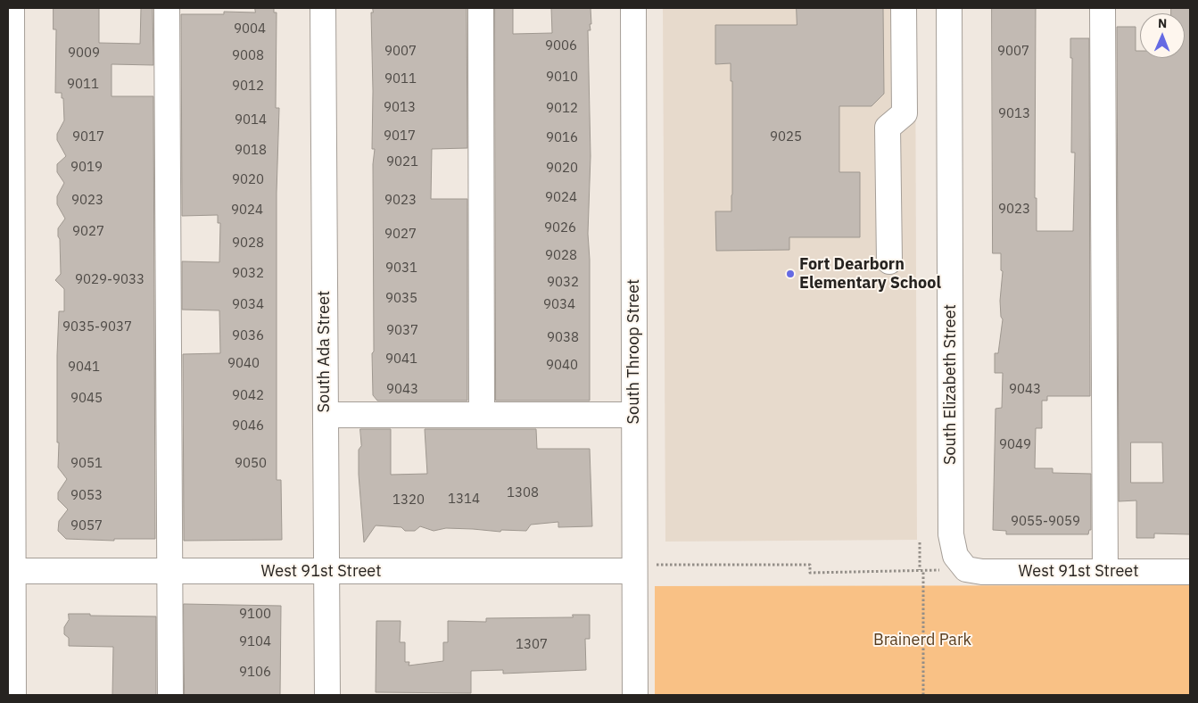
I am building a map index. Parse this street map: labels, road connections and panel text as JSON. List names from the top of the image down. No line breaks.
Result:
{"streets":{"street":["South Ada Street","South Throop Street","South Elizabeth Street","West 91st Street"]},"crossings":[["South Ada Street","West 91st Street"],["South Throop Street","West 91st Street"],["South Elizabeth Street","West 91st Street"]],"parks":["Brainerd Park"],"places":["Fort Dearborn Elementary School"],"house_numbers":["9004","9006","9007","9007","9009","9008","9010","9011","9011","9012","9013","9012","9013","9014","9017","9017","9025","9016","9018","9021","9019","9020","9020","9024","9023","9023","9023","9024","9026","9027","9027","9028","9028","9031","9032","9029-9033","9032","9035","9034","9034","9035-9037","9037","9036","9038","9041","9040","9040","9041","9043","9043","9042","9045","9046","9049","9051","9050","1308","9053","1314","1320","9055-9059","9057","9100","9104","1307","9106"],"north":"top"}
